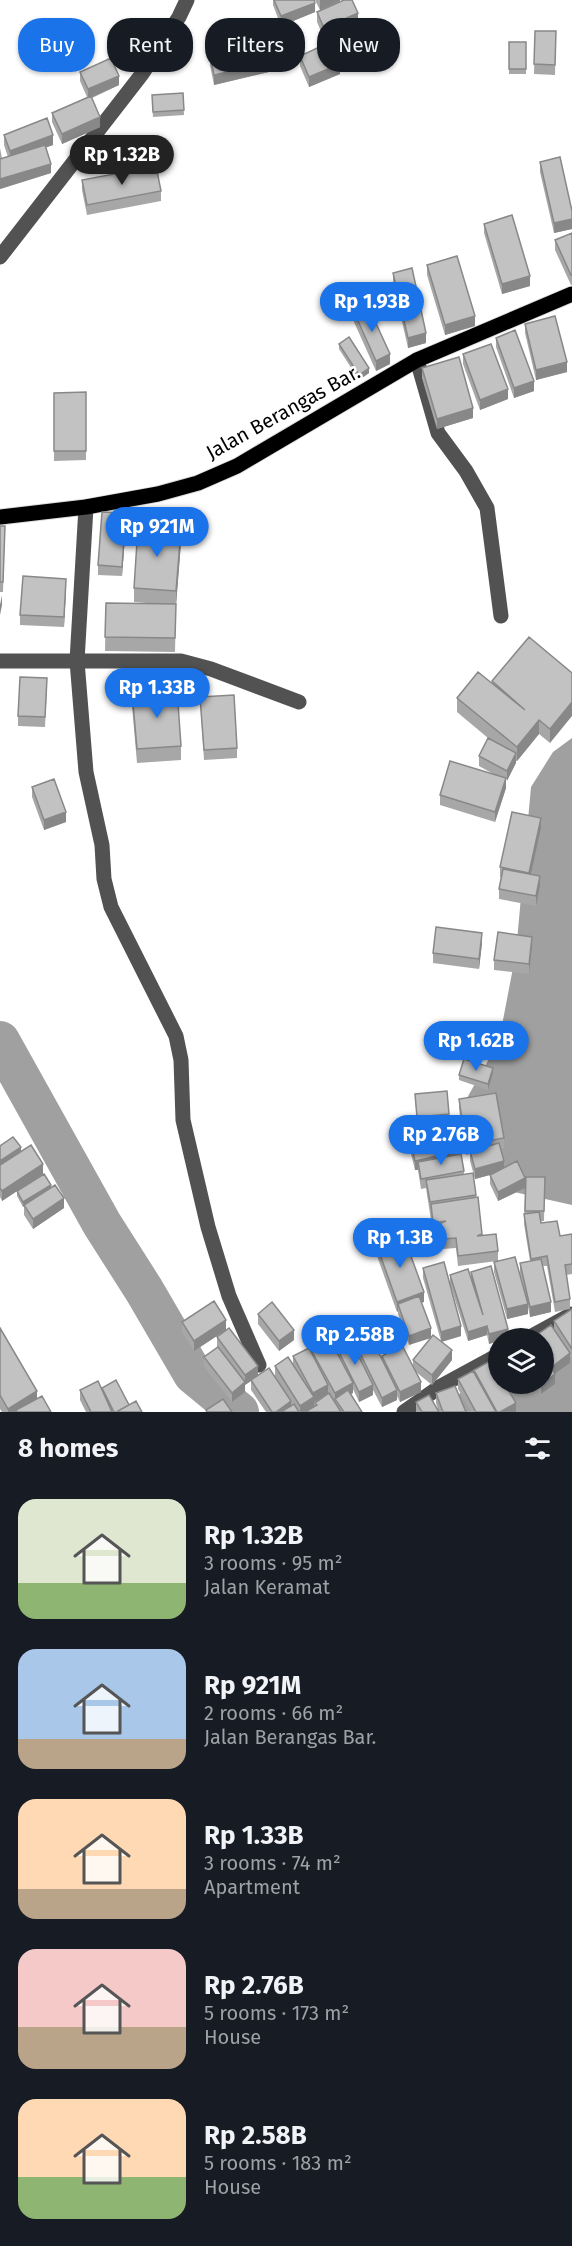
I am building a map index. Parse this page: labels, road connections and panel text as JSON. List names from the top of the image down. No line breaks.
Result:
{"streets":{"main road":["Jalan Berangas Bar."]},"page":{"chip":["Buy","Rent","Filters","New"],"price":["Rp 1.32B","Rp 1.93B","Rp 921M","Rp 1.33B","Rp 1.62B","Rp 2.76B","Rp 1.3B","Rp 2.58B"],"heading":"8 homes","list":[{"name":"Rp 1.32B","note":"3 rooms · 95 m² · Jalan Keramat"},{"name":"Rp 921M","note":"2 rooms · 66 m² · Jalan Berangas Bar."},{"name":"Rp 1.33B","note":"3 rooms · 74 m² · Apartment"},{"name":"Rp 2.76B","note":"5 rooms · 173 m² · House"},{"name":"Rp 2.58B","note":"5 rooms · 183 m² · House"}]}}
